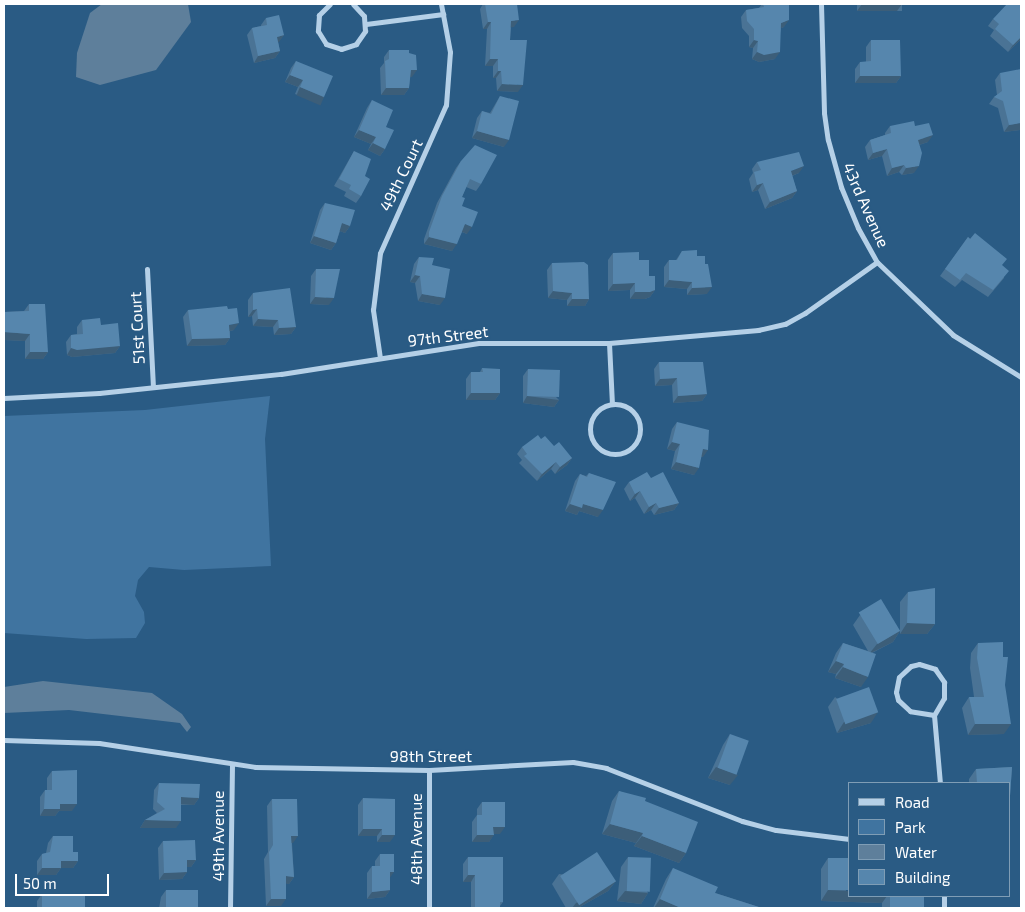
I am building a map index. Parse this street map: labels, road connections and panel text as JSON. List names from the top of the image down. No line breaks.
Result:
{"streets":{"street":["49th Court","43rd Avenue","51st Court","97th Street","98th Street","49th Avenue","48th Avenue"]},"crossings":[["49th Court","97th Street"],["43rd Avenue","97th Street"],["51st Court","97th Street"],["98th Street","49th Avenue"],["98th Street","48th Avenue"]],"legend":["Road","Park","Water","Building"],"scale_bar":"50 m"}
